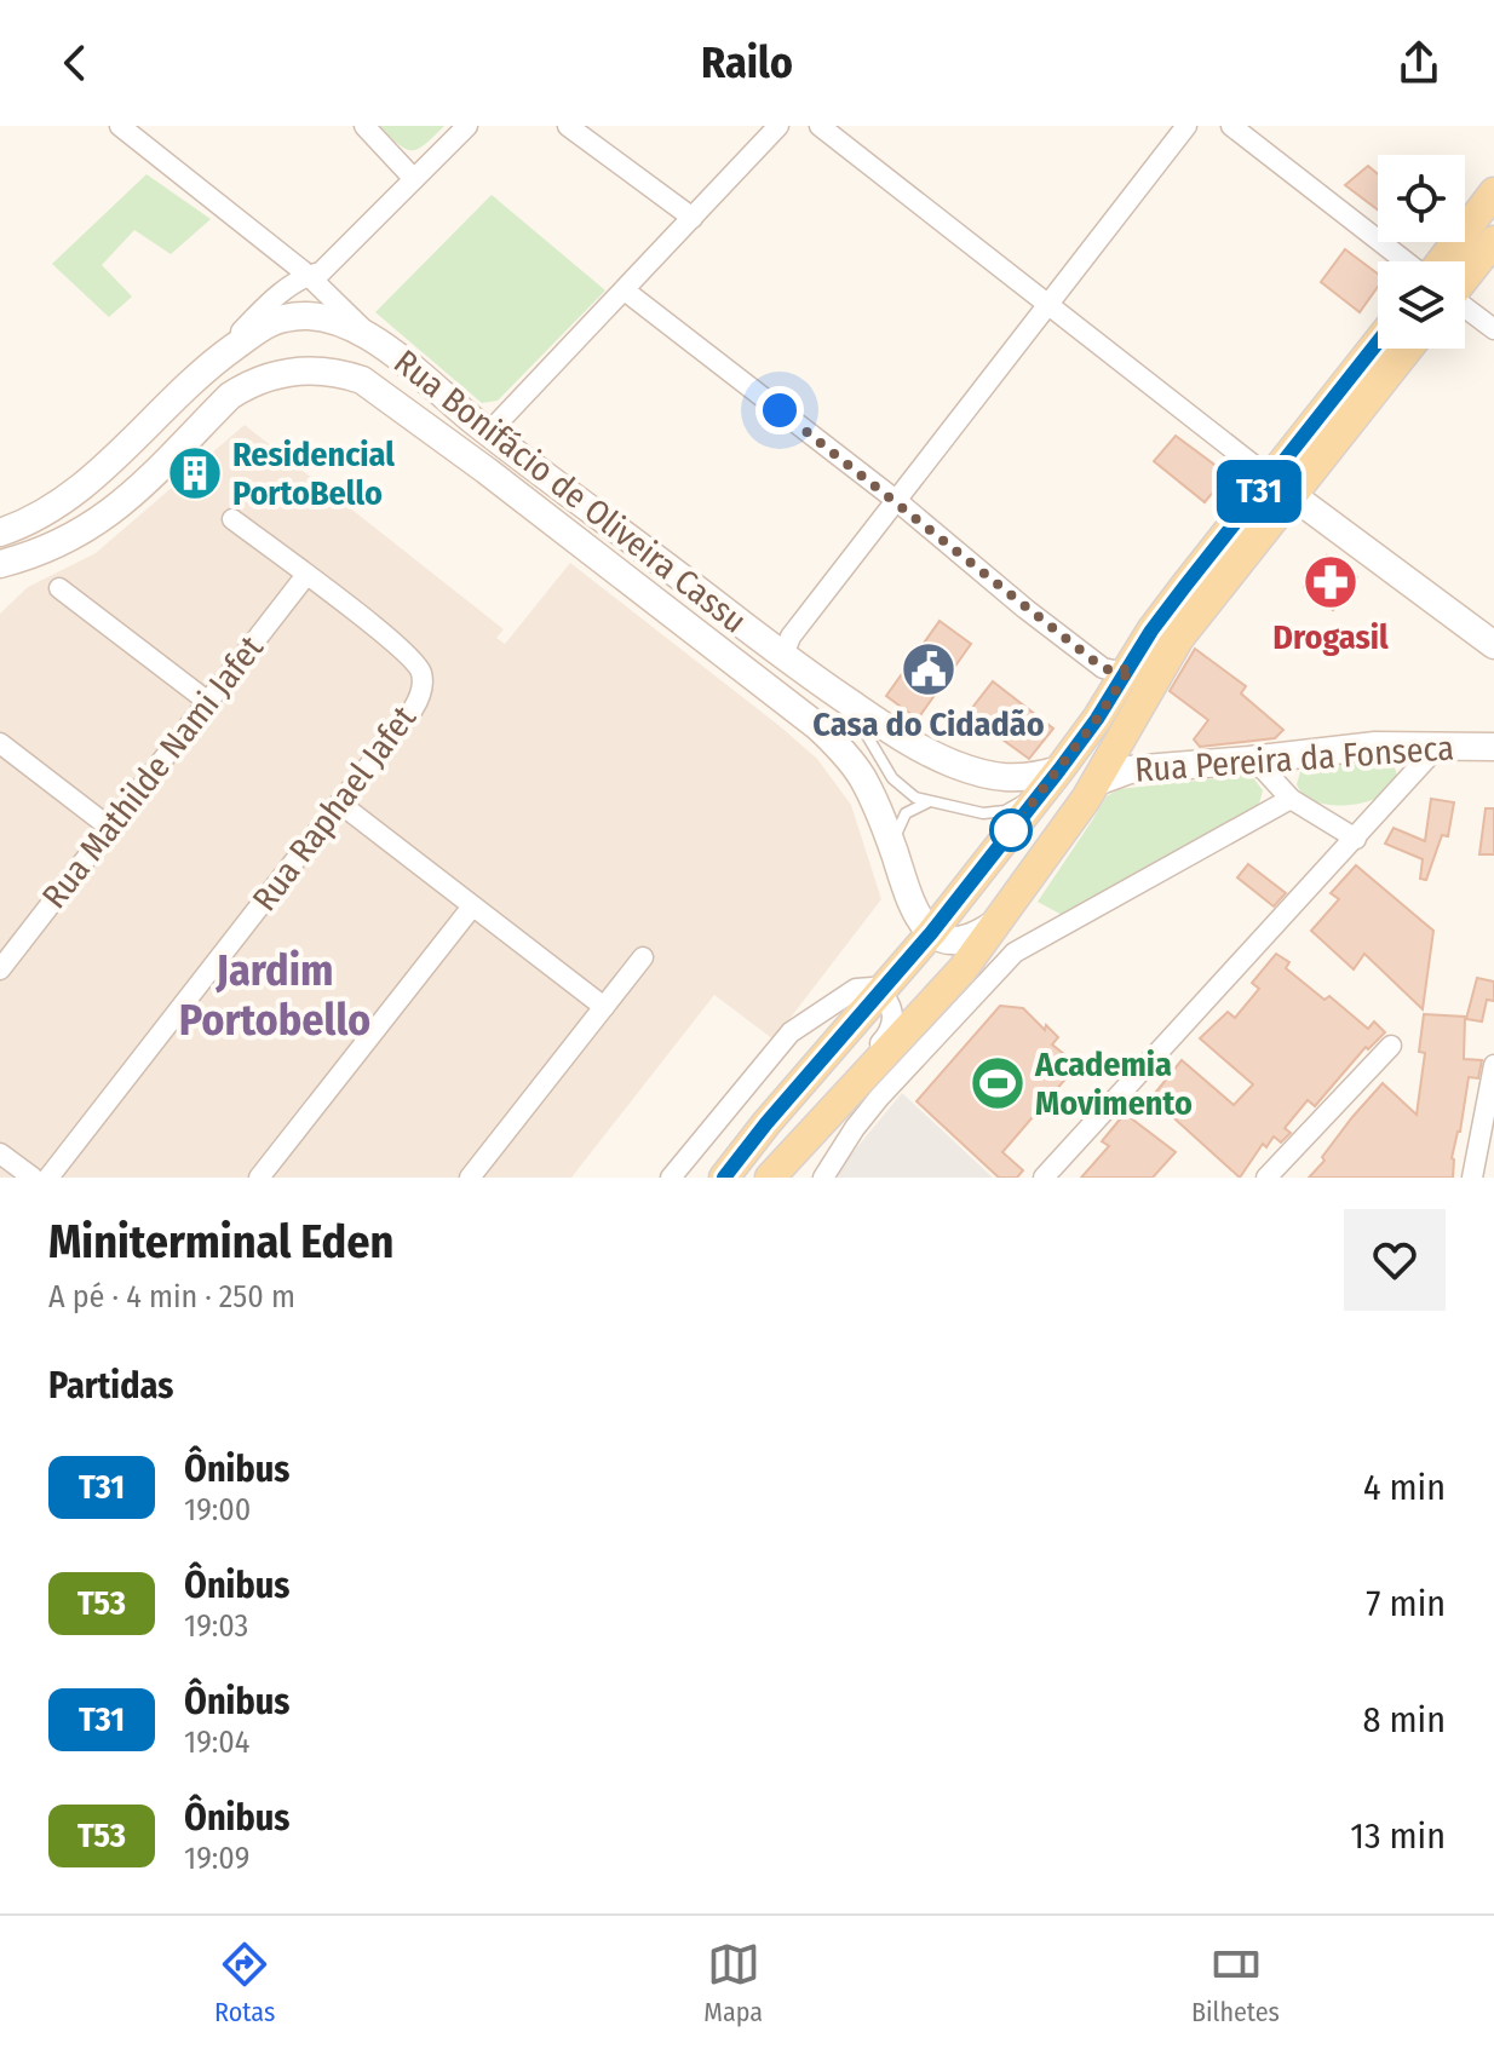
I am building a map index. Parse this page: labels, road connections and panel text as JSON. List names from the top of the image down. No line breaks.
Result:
{"streets":{"main road":["Rua Bonifácio de Oliveira Cassu","Rua Pereira da Fonseca"],"street":["Rua Mathilde Nami Jafet","Rua Raphael Jafet"]},"crossings":[["Rua Mathilde Nami Jafet","Rua Raphael Jafet"]],"districts":["Jardim Portobello"],"places":{"building":["Residencial PortoBello"],"pharmacy":["Drogasil"],"public building":["Casa do Cidadão"],"sports":["Academia Movimento"]},"lines":["bus line T31"],"page":{"header":"Railo","on_map":"T31","heading":[["Miniterminal Eden","A pé · 4 min · 250 m"],"Partidas"],"list":[{"mark":"T31","name":"Ônibus","note":"19:00","value":"4 min"},{"mark":"T53","name":"Ônibus","note":"19:03","value":"7 min"},{"mark":"T31","name":"Ônibus","note":"19:04","value":"8 min"},{"mark":"T53","name":"Ônibus","note":"19:09","value":"13 min"}],"tabs":["Rotas","Mapa","Bilhetes"]}}
